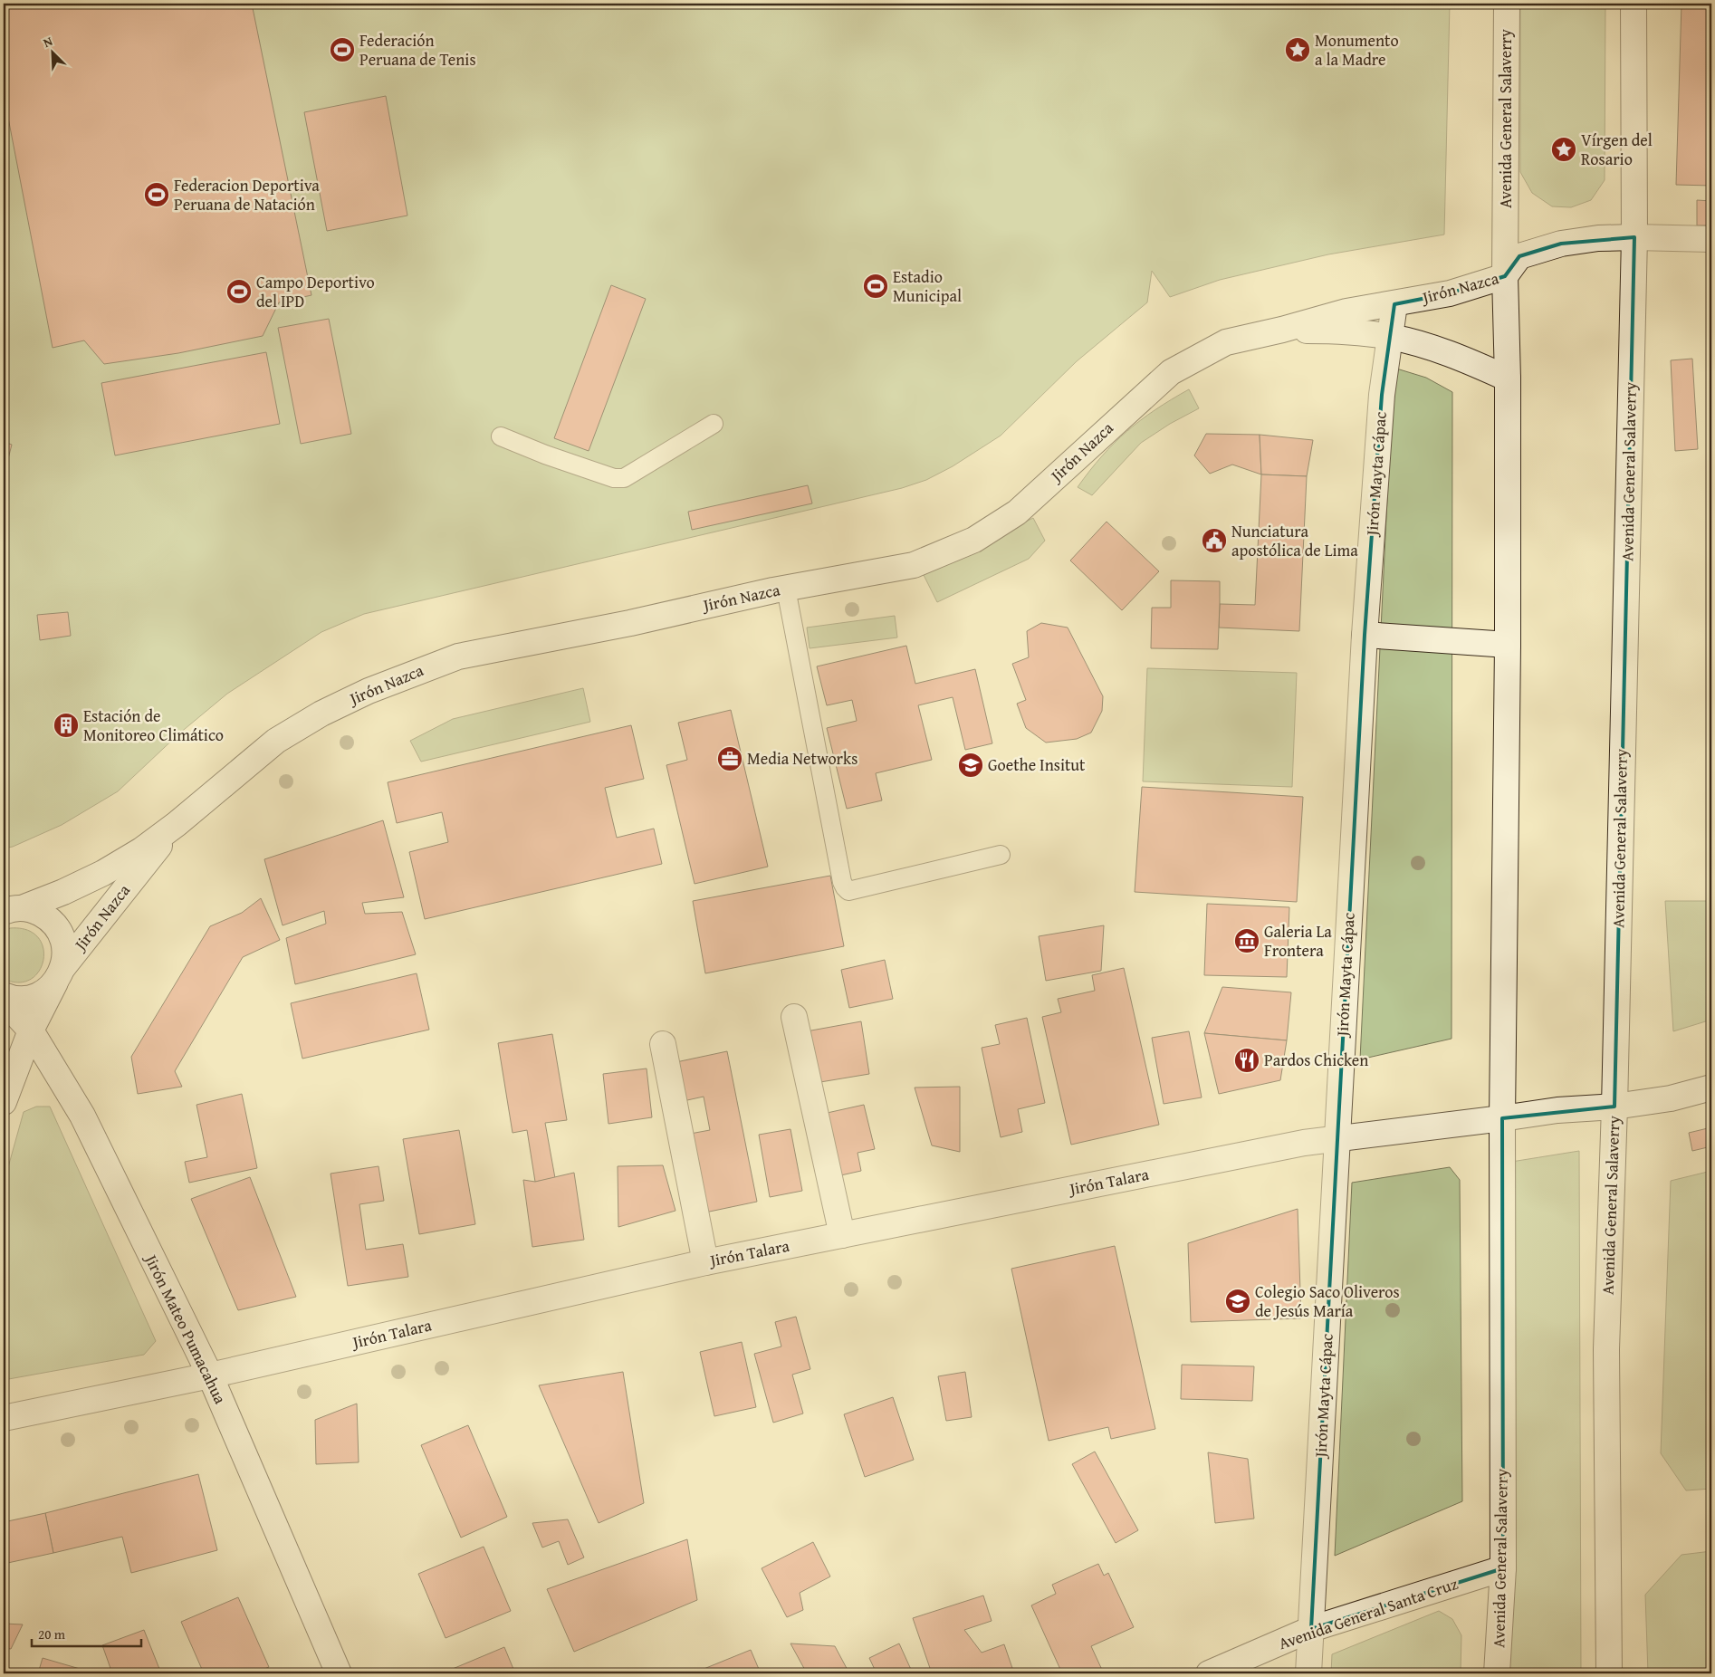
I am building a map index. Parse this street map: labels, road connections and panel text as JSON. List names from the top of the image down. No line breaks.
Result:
{"streets":{"street":["Avenida General Salaverry","Jirón Nazca","Jirón Mayta Cápac","Jirón Talara","Jirón Mateo Pumacahua","Avenida General Santa Cruz"]},"crossings":[["Avenida General Salaverry","Jirón Nazca"],["Avenida General Salaverry","Jirón Talara"],["Avenida General Salaverry","Avenida General Santa Cruz"],["Jirón Nazca","Jirón Mayta Cápac"],["Jirón Mayta Cápac","Jirón Talara"],["Jirón Mayta Cápac","Avenida General Santa Cruz"],["Jirón Talara","Jirón Mateo Pumacahua"]],"places":{"sports":["Federación Peruana de Tenis","Federacion Deportiva Peruana de Natación","Estadio Municipal","Campo Deportivo del IPD"],"place":["Monumento a la Madre","Vírgen del Rosario"],"public building":["Nunciatura apostólica de Lima"],"building":["Estación de Monitoreo Climático"],"office":["Media Networks"],"school or university":["Goethe Insitut","Colegio Saco Oliveros de Jesús María"],"museum":["Galeria La Frontera"],"restaurant":["Pardos Chicken"]},"scale_bar":"20 m","north":"top left"}
